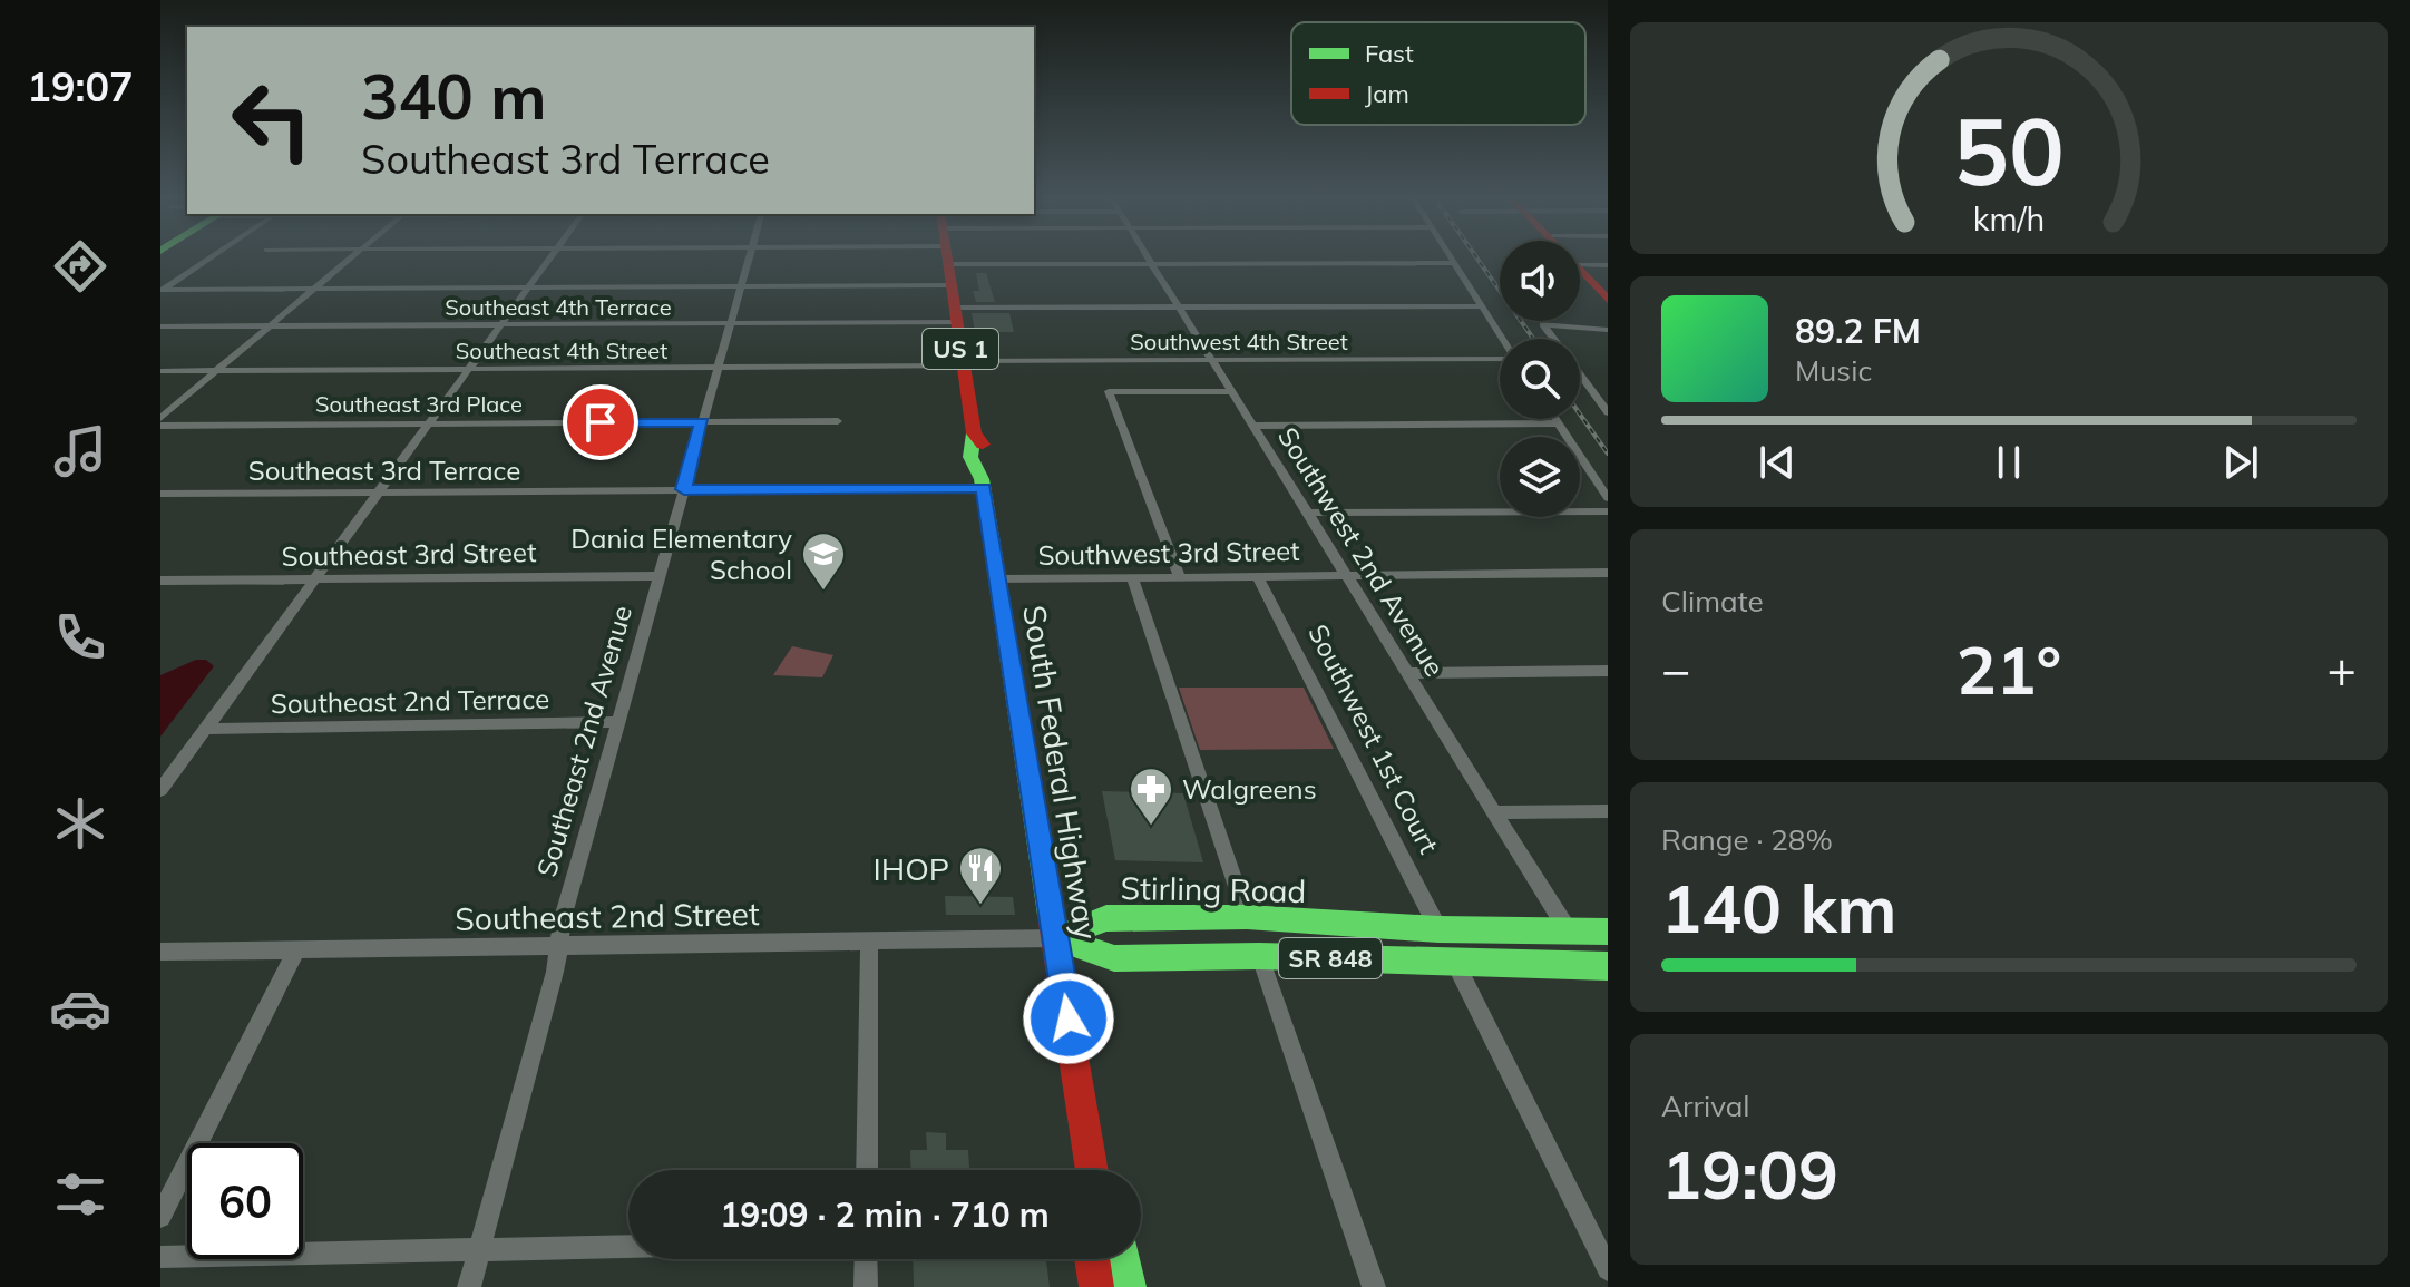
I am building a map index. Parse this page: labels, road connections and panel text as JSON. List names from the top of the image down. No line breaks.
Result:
{"streets":{"main road":["US 1","South Federal Highway","Stirling Road","SR 848"],"street":["Southeast 4th Terrace","Southwest 4th Street","Southeast 4th Street","Southeast 3rd Place","Southeast 3rd Terrace","Southwest 2nd Avenue","Southwest 3rd Street","Southeast 3rd Street","Southeast 2nd Terrace","Southwest 1st Court","Southeast 2nd Avenue","Southeast 2nd Street"]},"crossings":[["Southeast 4th Terrace","Southwest 2nd Avenue"],["Southeast 4th Terrace","Southeast 2nd Avenue"],["Southeast 4th Terrace","South Federal Highway"],["Southwest 4th Street","Southeast 4th Street"],["Southwest 4th Street","Southwest 2nd Avenue"],["Southwest 4th Street","South Federal Highway"],["Southeast 4th Street","Southeast 2nd Avenue"],["Southeast 4th Street","South Federal Highway"],["Southeast 3rd Place","Southeast 2nd Avenue"],["Southeast 3rd Terrace","Southeast 2nd Avenue"],["Southeast 3rd Terrace","South Federal Highway"],["Southwest 2nd Avenue","Southwest 3rd Street"],["Southwest 2nd Avenue","Stirling Road"],["Southwest 3rd Street","Southwest 1st Court"],["Southwest 3rd Street","South Federal Highway"],["Southeast 3rd Street","Southeast 2nd Avenue"],["Southeast 2nd Terrace","Southeast 2nd Avenue"],["Southwest 1st Court","Stirling Road"],["Southeast 2nd Avenue","Southeast 2nd Street"],["South Federal Highway","Stirling Road"],["South Federal Highway","Southeast 2nd Street"],["South Federal Highway","SR 848"],["Stirling Road","Southeast 2nd Street"],["Stirling Road","SR 848"],["Southeast 2nd Street","SR 848"]],"places":{"school or university":["Dania Elementary School"],"pharmacy":["Walgreens"],"restaurant":["IHOP"]},"legend":["Fast","Jam"],"page":{"tabs":"19:07","turn":["340 m","Southeast 3rd Terrace"],"song":["89.2 FM","Music"],"tile":["Climate",["Range · 28%","140 km"],["Arrival","19:09"]],"heat":["−","21°","+"],"limit":"60","trip":"19:09 · 2 min · 710 m","gauge":["50","km/h"]}}
